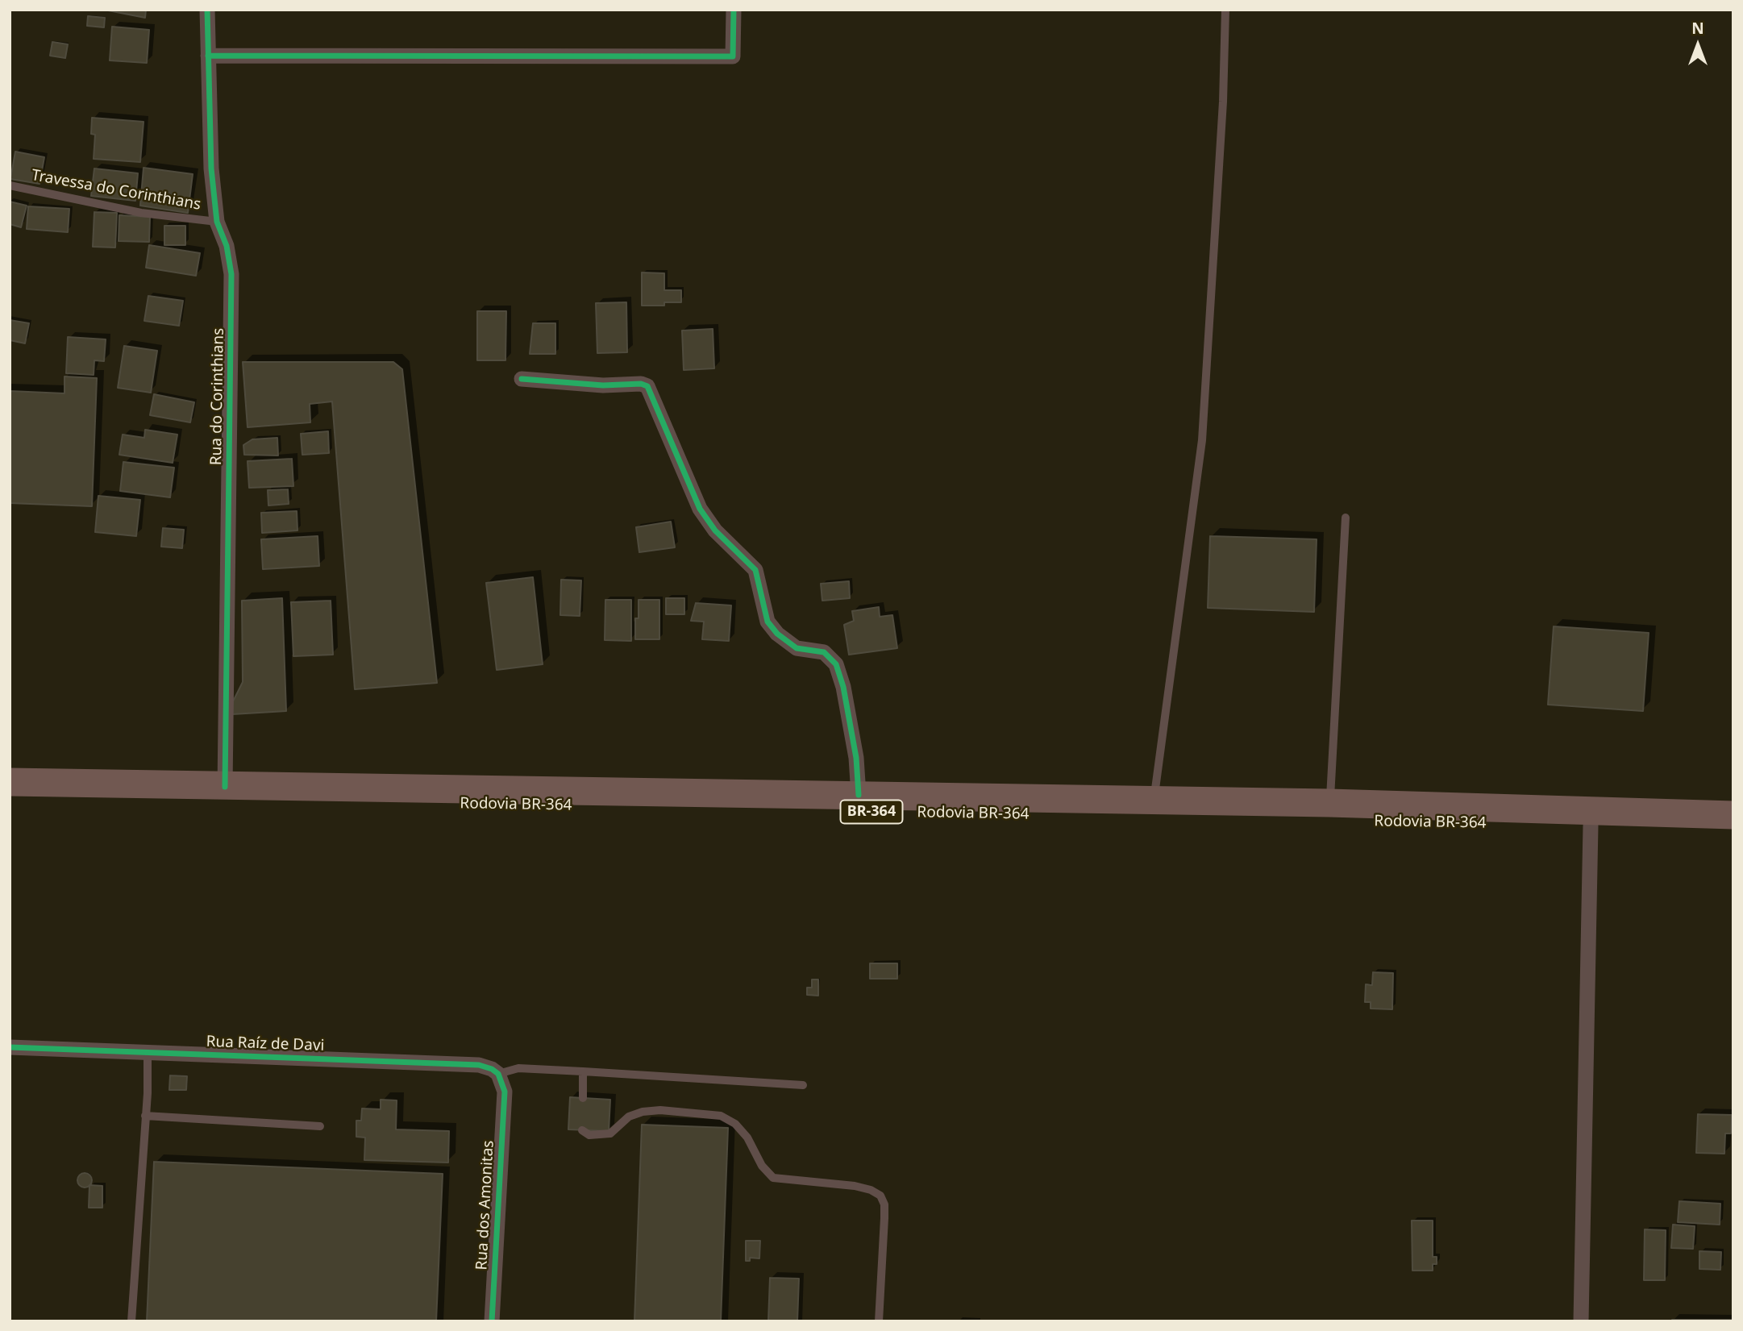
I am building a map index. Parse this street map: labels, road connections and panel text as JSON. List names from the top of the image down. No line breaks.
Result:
{"streets":{"highway":["Rodovia BR-364","BR-364"],"street":["Rua do Corinthians","Rua Raíz de Davi","Rua dos Amonitas"],"lane":["Travessa do Corinthians"]},"crossings":[["Travessa do Corinthians","Rua do Corinthians"],["Rua do Corinthians","BR-364"],["Rua Raíz de Davi","Rua dos Amonitas"]],"north":"top"}
